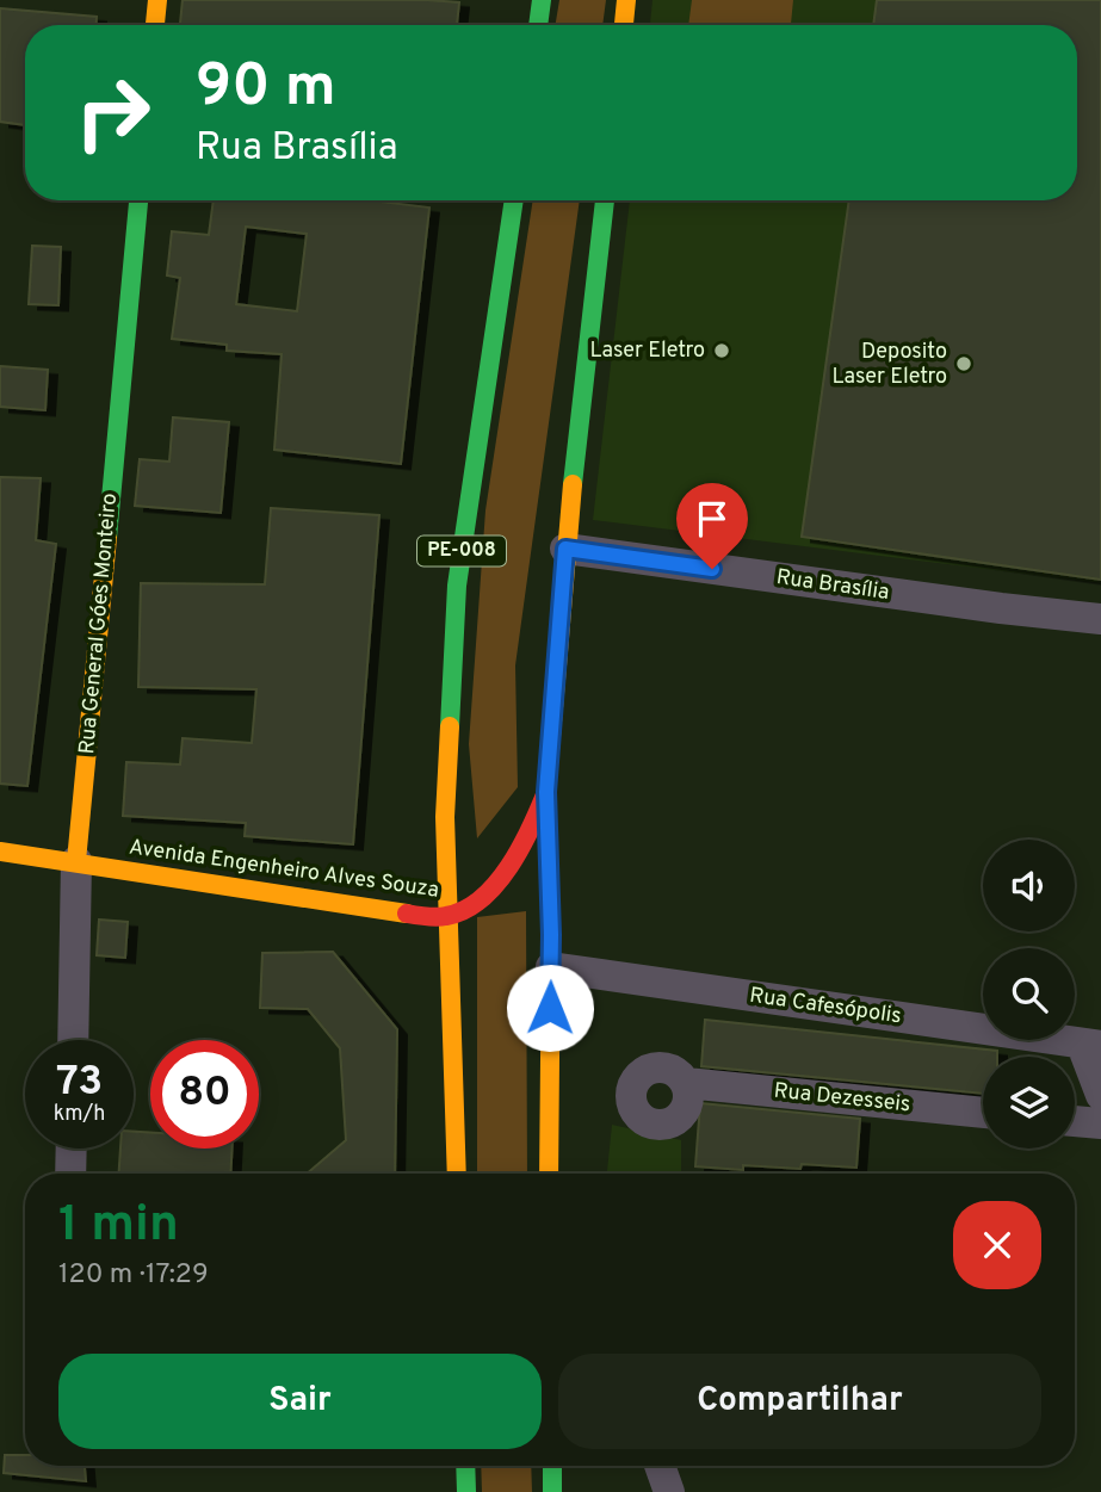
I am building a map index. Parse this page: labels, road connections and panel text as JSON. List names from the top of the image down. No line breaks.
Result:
{"streets":{"main road":["PE-008","Rua General Góes Monteiro","Avenida Engenheiro Alves Souza"],"street":["Rua Brasília","Rua Cafesópolis","Rua Dezesseis"]},"crossings":[["PE-008","Avenida Engenheiro Alves Souza"],["Rua General Góes Monteiro","Avenida Engenheiro Alves Souza"]],"places":["Laser Eletro","Deposito Laser Eletro"],"page":{"turn":["90 m","Rua Brasília"],"speed":"73 km/h","limit":"80","heading":["1 min","120 m · 17:29"],"buttons":["Sair","Compartilhar"]}}
